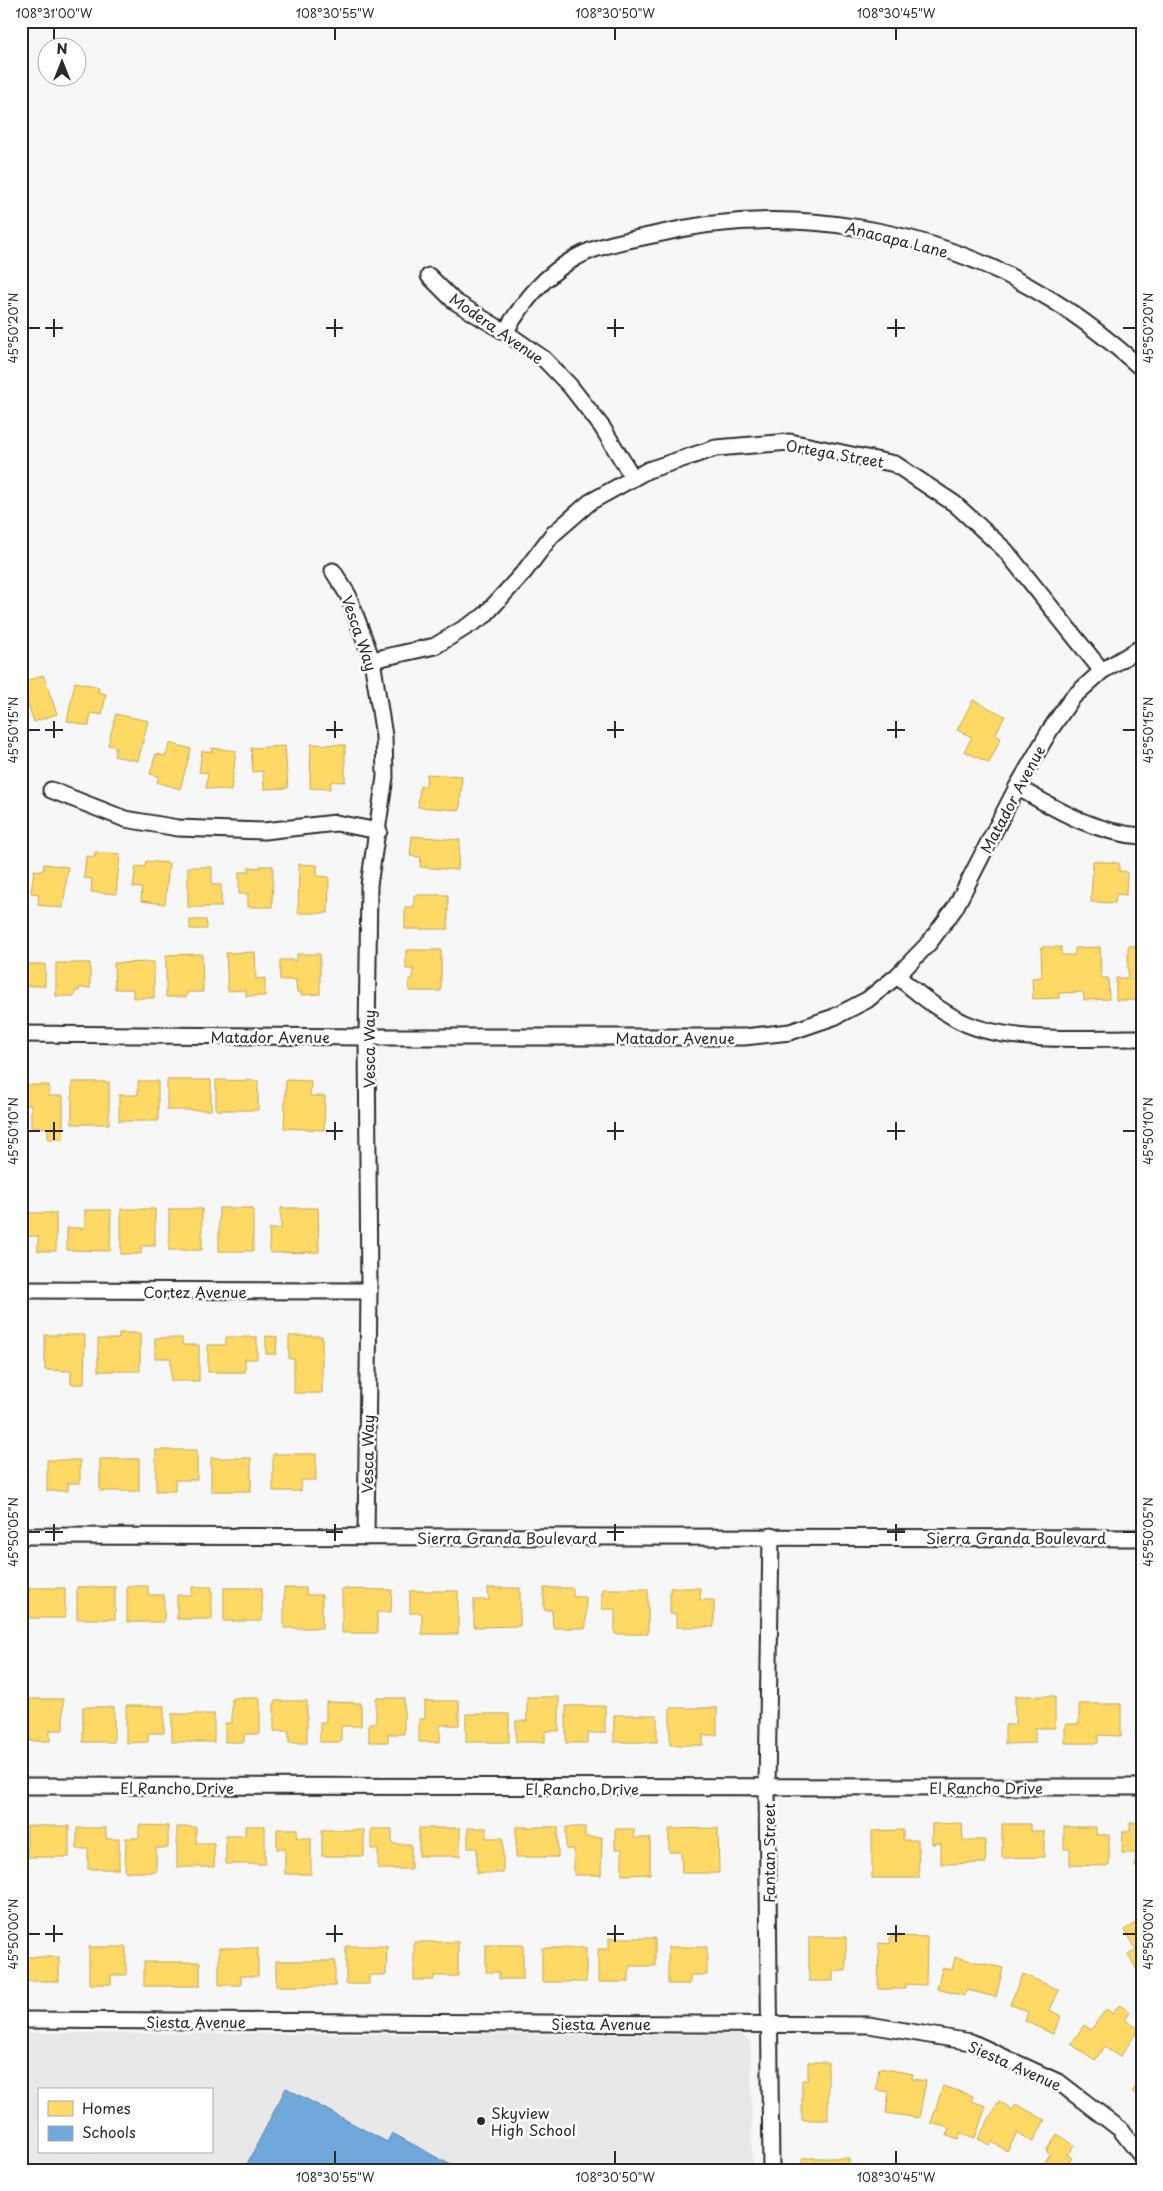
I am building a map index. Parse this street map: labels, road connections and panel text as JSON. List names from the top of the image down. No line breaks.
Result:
{"streets":{"street":["Anacapa Lane","Modera Avenue","Ortega Street","Vesca Way","Matador Avenue","Cortez Avenue","Sierra Granda Boulevard","El Rancho Drive","Fantan Street","Siesta Avenue"]},"crossings":[["Anacapa Lane","Modera Avenue"],["Modera Avenue","Ortega Street"],["Ortega Street","Vesca Way"],["Ortega Street","Matador Avenue"],["Vesca Way","Matador Avenue"],["Vesca Way","Cortez Avenue"],["Vesca Way","Sierra Granda Boulevard"],["Sierra Granda Boulevard","Fantan Street"],["El Rancho Drive","Fantan Street"],["Fantan Street","Siesta Avenue"]],"places":["Skyview High School"],"legend":["Homes","Schools"],"north":"top","coordinates":["108°31'00\"W","108°30'55\"W","108°30'50\"W","108°30'45\"W","45°50'20\"N","45°50'15\"N","45°50'10\"N","45°50'05\"N","45°50'00\"N"]}
